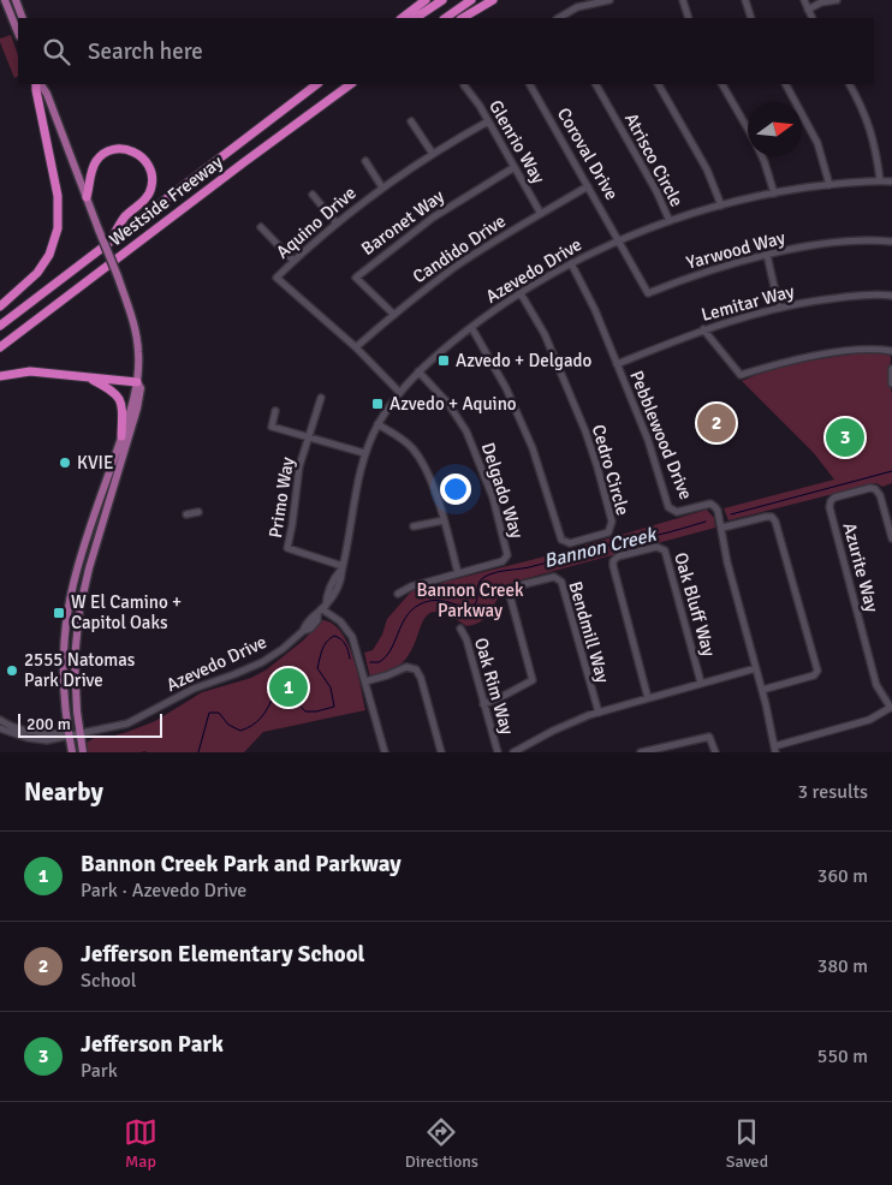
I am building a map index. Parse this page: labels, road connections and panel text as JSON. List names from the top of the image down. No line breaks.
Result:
{"streets":{"highway":["Westside Freeway"],"street":["Glenrio Way","Coroval Drive","Atrisco Circle","Aquino Drive","Baronet Way","Candido Drive","Yarwood Way","Azevedo Drive","Lemitar Way","Pebblewood Drive","Cedro Circle","Delgado Way","Primo Way","Azurite Way","Oak Bluff Way","Bendmill Way","Oak Rim Way"]},"crossings":[["Glenrio Way","Aquino Drive"],["Glenrio Way","Baronet Way"],["Glenrio Way","Candido Drive"],["Coroval Drive","Candido Drive"],["Coroval Drive","Yarwood Way"],["Coroval Drive","Azevedo Drive"],["Atrisco Circle","Azevedo Drive"],["Aquino Drive","Candido Drive"],["Aquino Drive","Azevedo Drive"],["Baronet Way","Candido Drive"],["Yarwood Way","Azevedo Drive"],["Azevedo Drive","Pebblewood Drive"],["Azevedo Drive","Cedro Circle"],["Azevedo Drive","Delgado Way"],["Azevedo Drive","Primo Way"],["Lemitar Way","Pebblewood Drive"],["Bendmill Way","Oak Rim Way"]],"water":["Bannon Creek"],"parks":["Bannon Creek Parkway"],"places":{"transit":["Azvedo + Delgado","Azvedo + Aquino","W El Camino + Capitol Oaks"],"other":["KVIE","2555 Natomas Park Drive"]},"scale_bar":"200 m","north":"right","page":{"search":"Search here","pins":["2","3","1"],"scale":"200 m","heading":["Nearby","3 results"],"list":[{"mark":"1","name":"Bannon Creek Park and Parkway","note":"Park · Azevedo Drive","value":"360 m"},{"mark":"2","name":"Jefferson Elementary School","note":"School","value":"380 m"},{"mark":"3","name":"Jefferson Park","note":"Park","value":"550 m"}],"nav":["Map","Directions","Saved"]}}
